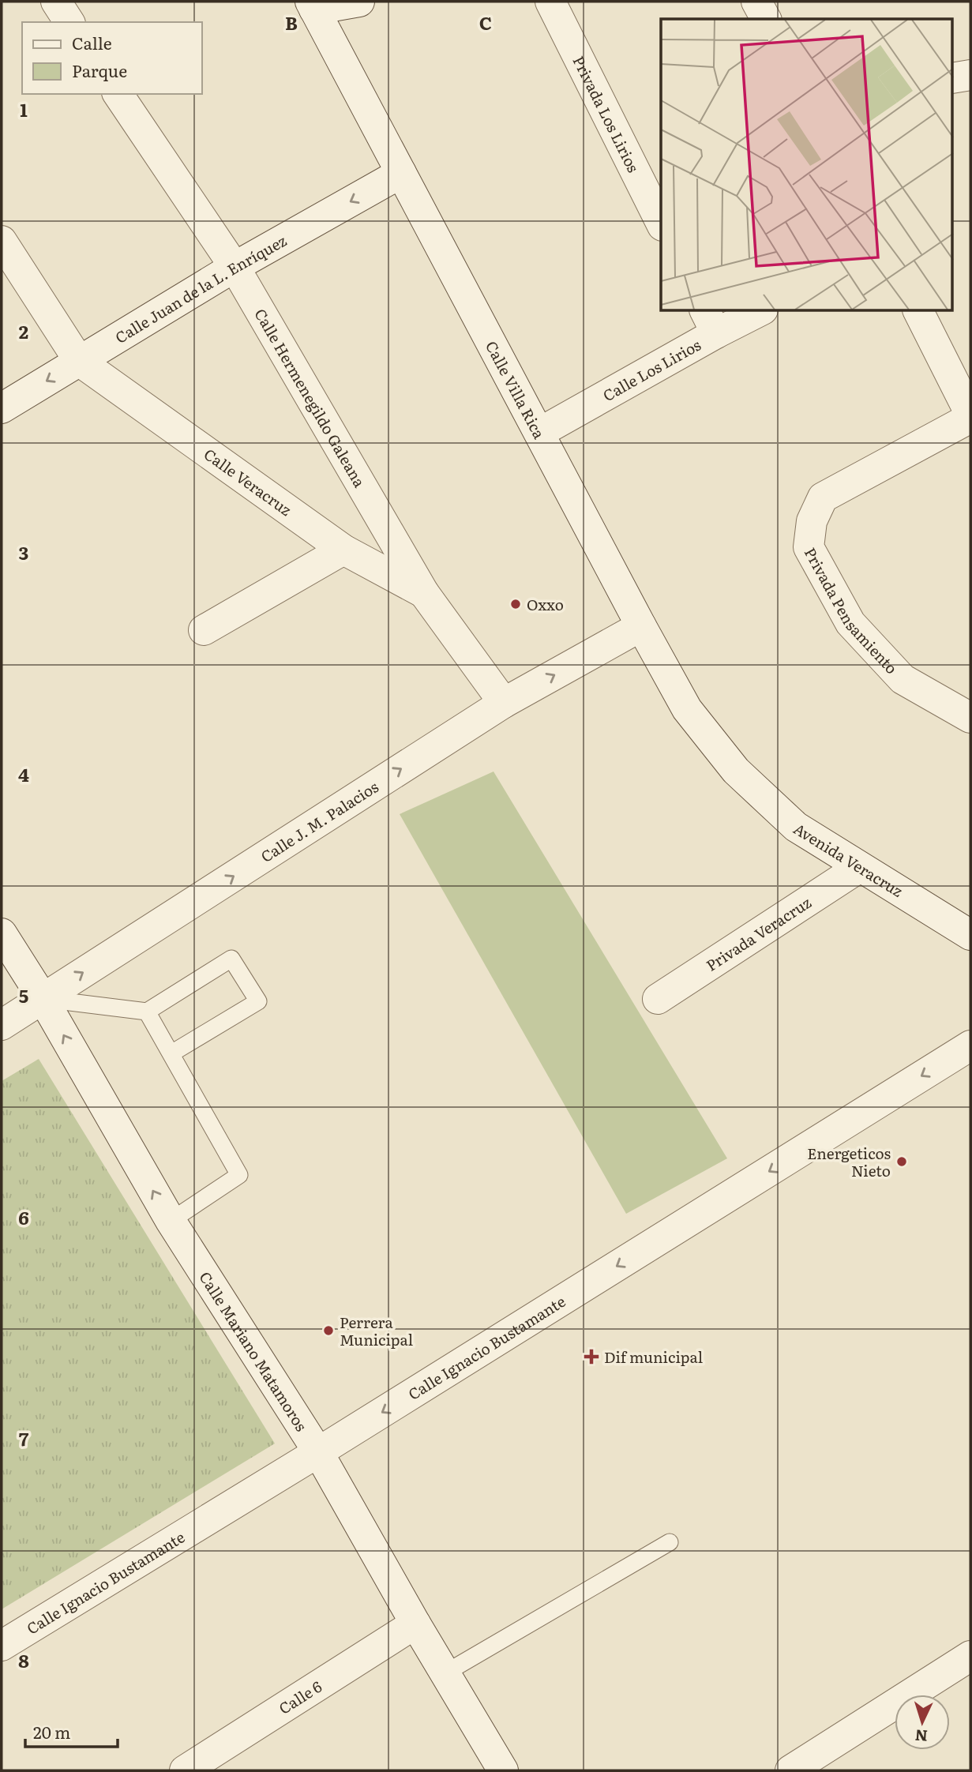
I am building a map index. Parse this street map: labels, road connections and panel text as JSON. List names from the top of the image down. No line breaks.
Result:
{"streets":{"street":["Privada Los Lirios","Calle Juan de la L. Enríquez","Calle Los Lirios","Calle Villa Rica","Calle Hermenegildo Galeana","Calle Veracruz","Privada Pensamiento","Calle J. M. Palacios","Avenida Veracruz","Privada Veracruz","Calle Ignacio Bustamante","Calle Mariano Matamoros","Calle 6"]},"crossings":[["Calle Juan de la L. Enríquez","Calle Villa Rica"],["Calle Juan de la L. Enríquez","Calle Hermenegildo Galeana"],["Calle Juan de la L. Enríquez","Calle Veracruz"],["Calle Los Lirios","Calle Villa Rica"],["Calle Villa Rica","Calle J. M. Palacios"],["Calle Villa Rica","Avenida Veracruz"],["Calle Hermenegildo Galeana","Calle Veracruz"],["Calle Hermenegildo Galeana","Calle J. M. Palacios"],["Calle J. M. Palacios","Calle Mariano Matamoros"],["Avenida Veracruz","Privada Veracruz"],["Calle Ignacio Bustamante","Calle Mariano Matamoros"],["Calle Mariano Matamoros","Calle 6"]],"one_way":["Calle Juan de la L. Enríquez","Calle J. M. Palacios","Calle Ignacio Bustamante"],"places":{"other":["Oxxo","Energeticos Nieto","Perrera Municipal"],"health":["Dif municipal"]},"legend":["Calle","Parque"],"scale_bar":"20 m","north":"bottom","grid":{"columns":["B","C"],"rows":["1","2","3","4","5","6","7","8"]}}
